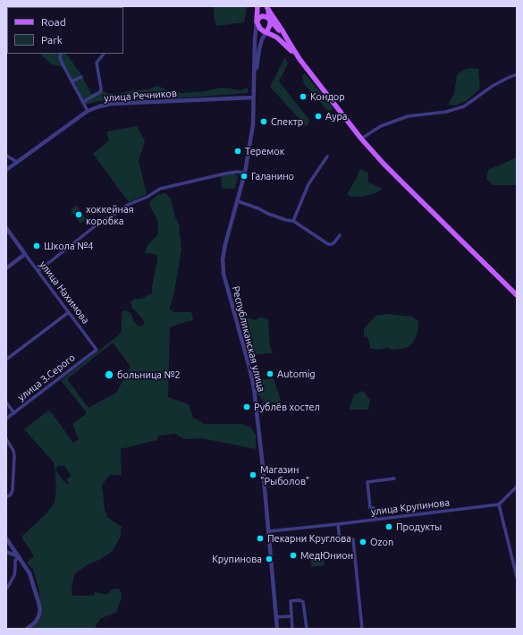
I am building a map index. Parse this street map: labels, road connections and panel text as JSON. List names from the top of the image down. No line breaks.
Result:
{"streets":{"street":["улица Речников","улица Нахимова","Республиканская улица","улица З.Серого","улица Крупинова"]},"crossings":[["улица Речников","Республиканская улица"],["улица Нахимова","улица З.Серого"],["Республиканская улица","улица Крупинова"]],"places":["Кондор","Аура","Спектр","Теремок","Галанино","хоккейная коробка","Школа №4","Automig","больница №2","Рублёв хостел","Магазин \"Рыболов\"","Продукты","Пекарни Круглова","Ozon","МедЮнион","Крупинова"],"legend":["Road","Park"]}
